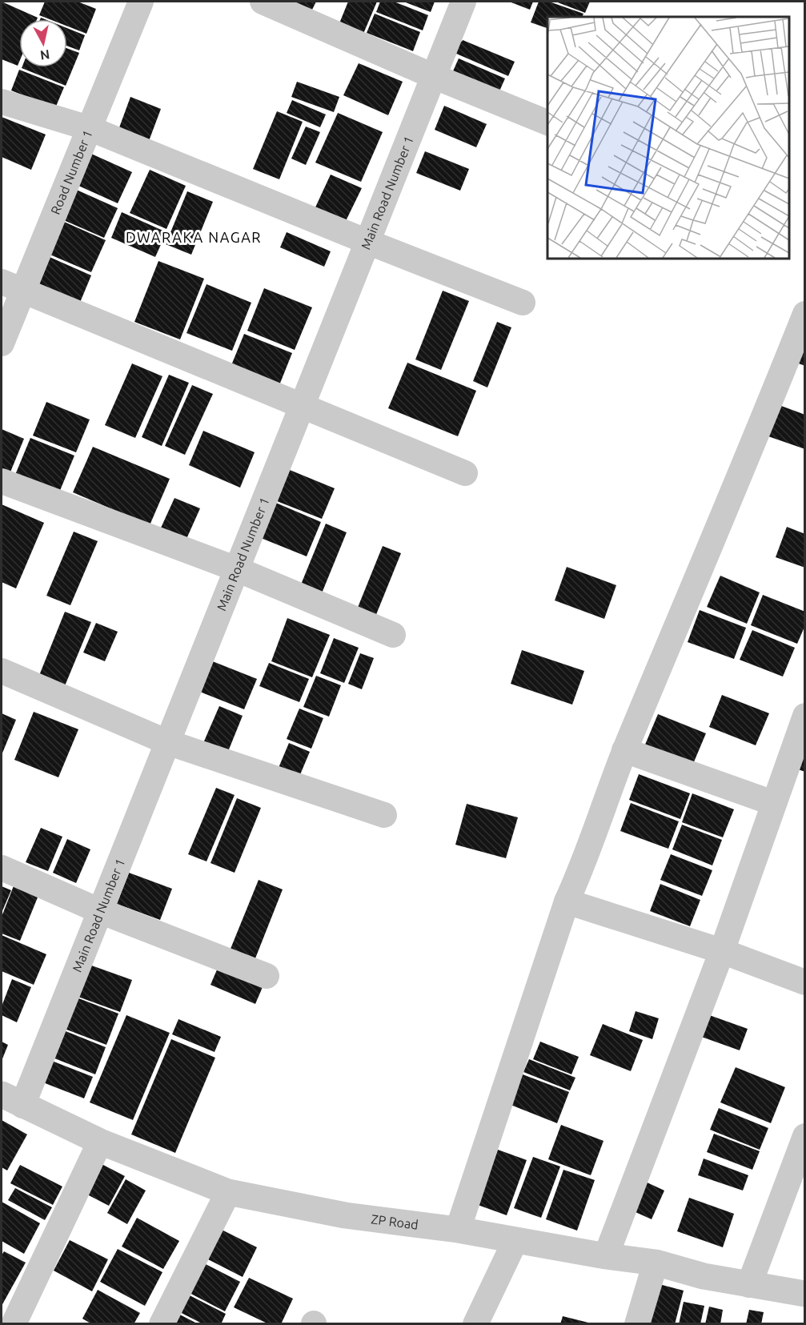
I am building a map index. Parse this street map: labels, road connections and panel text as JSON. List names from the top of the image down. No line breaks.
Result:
{"streets":{"street":["Road Number 1","Main Road Number 1","ZP Road"]},"crossings":[["Main Road Number 1","ZP Road"]],"districts":["DWARAKA NAGAR"],"north":"bottom"}
